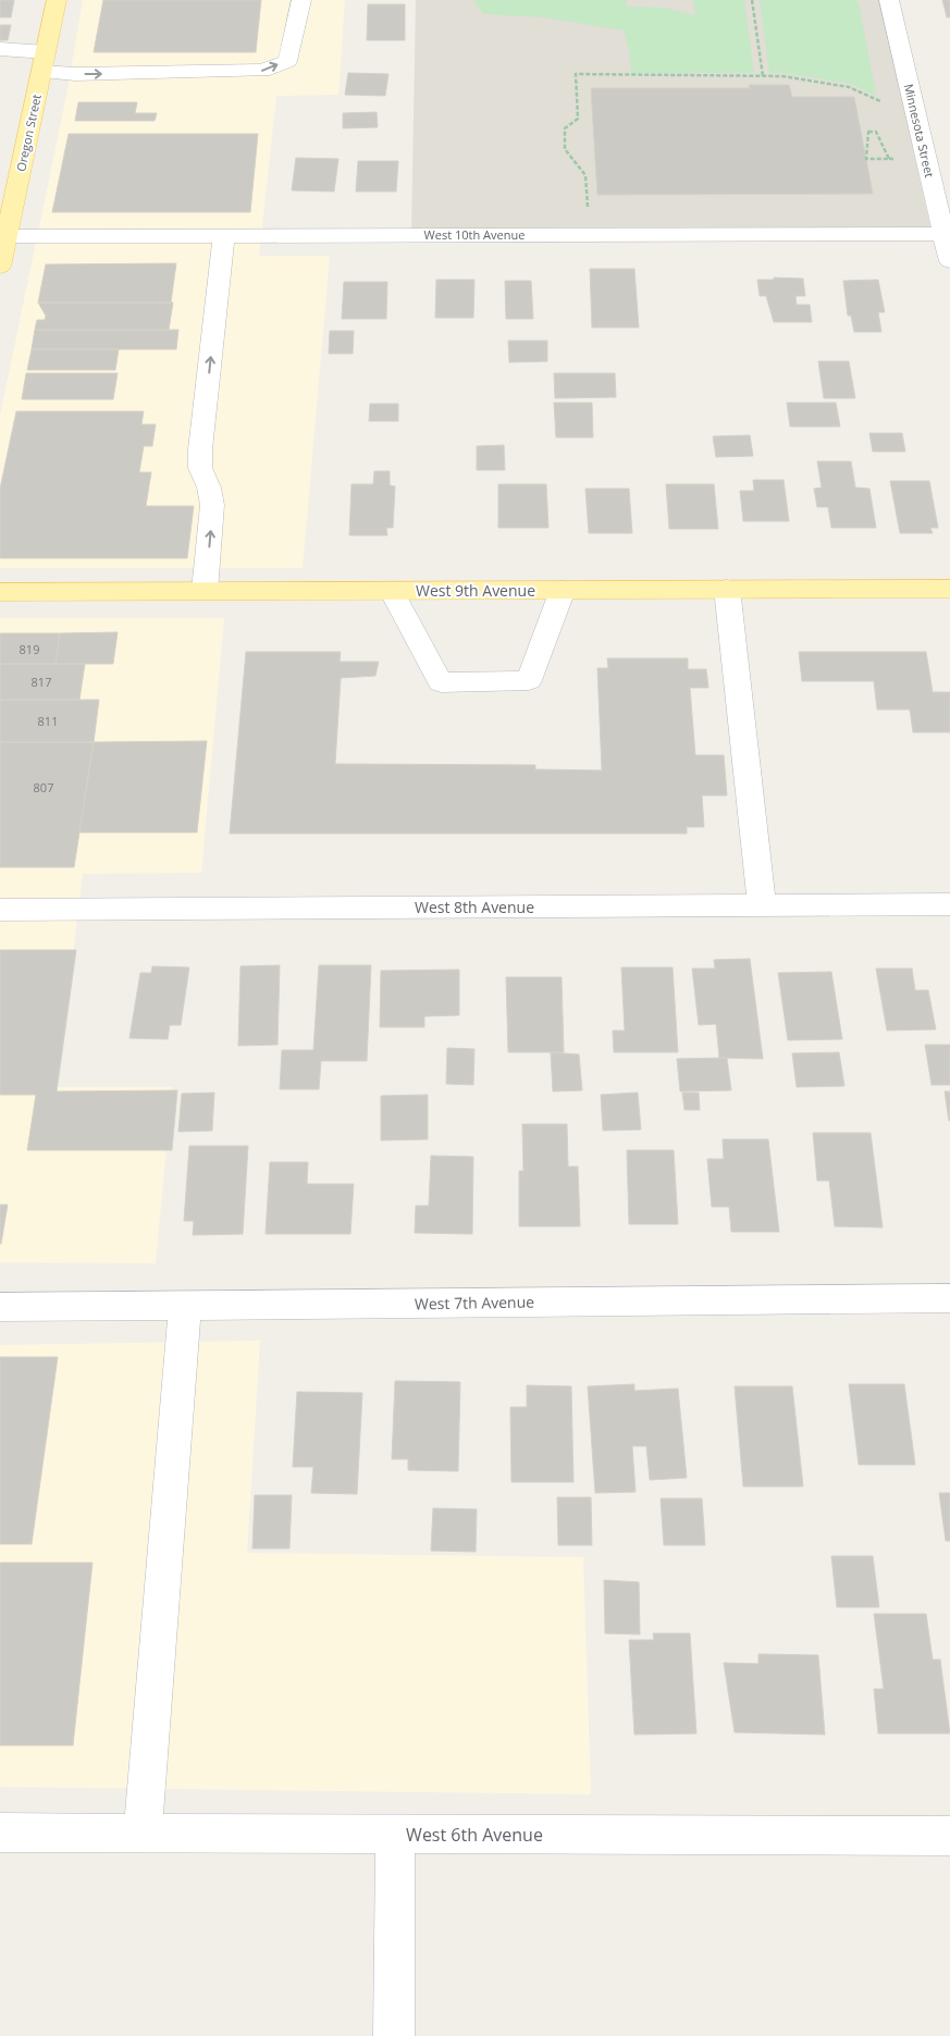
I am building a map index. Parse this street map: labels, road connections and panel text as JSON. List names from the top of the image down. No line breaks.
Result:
{"streets":{"main road":["Oregon Street","West 9th Avenue"],"street":["Minnesota Street","West 10th Avenue","West 8th Avenue","West 7th Avenue","West 6th Avenue"]},"crossings":[["Minnesota Street","West 10th Avenue"],["Oregon Street","West 10th Avenue"]],"house_numbers":["819","817","811","807"]}
